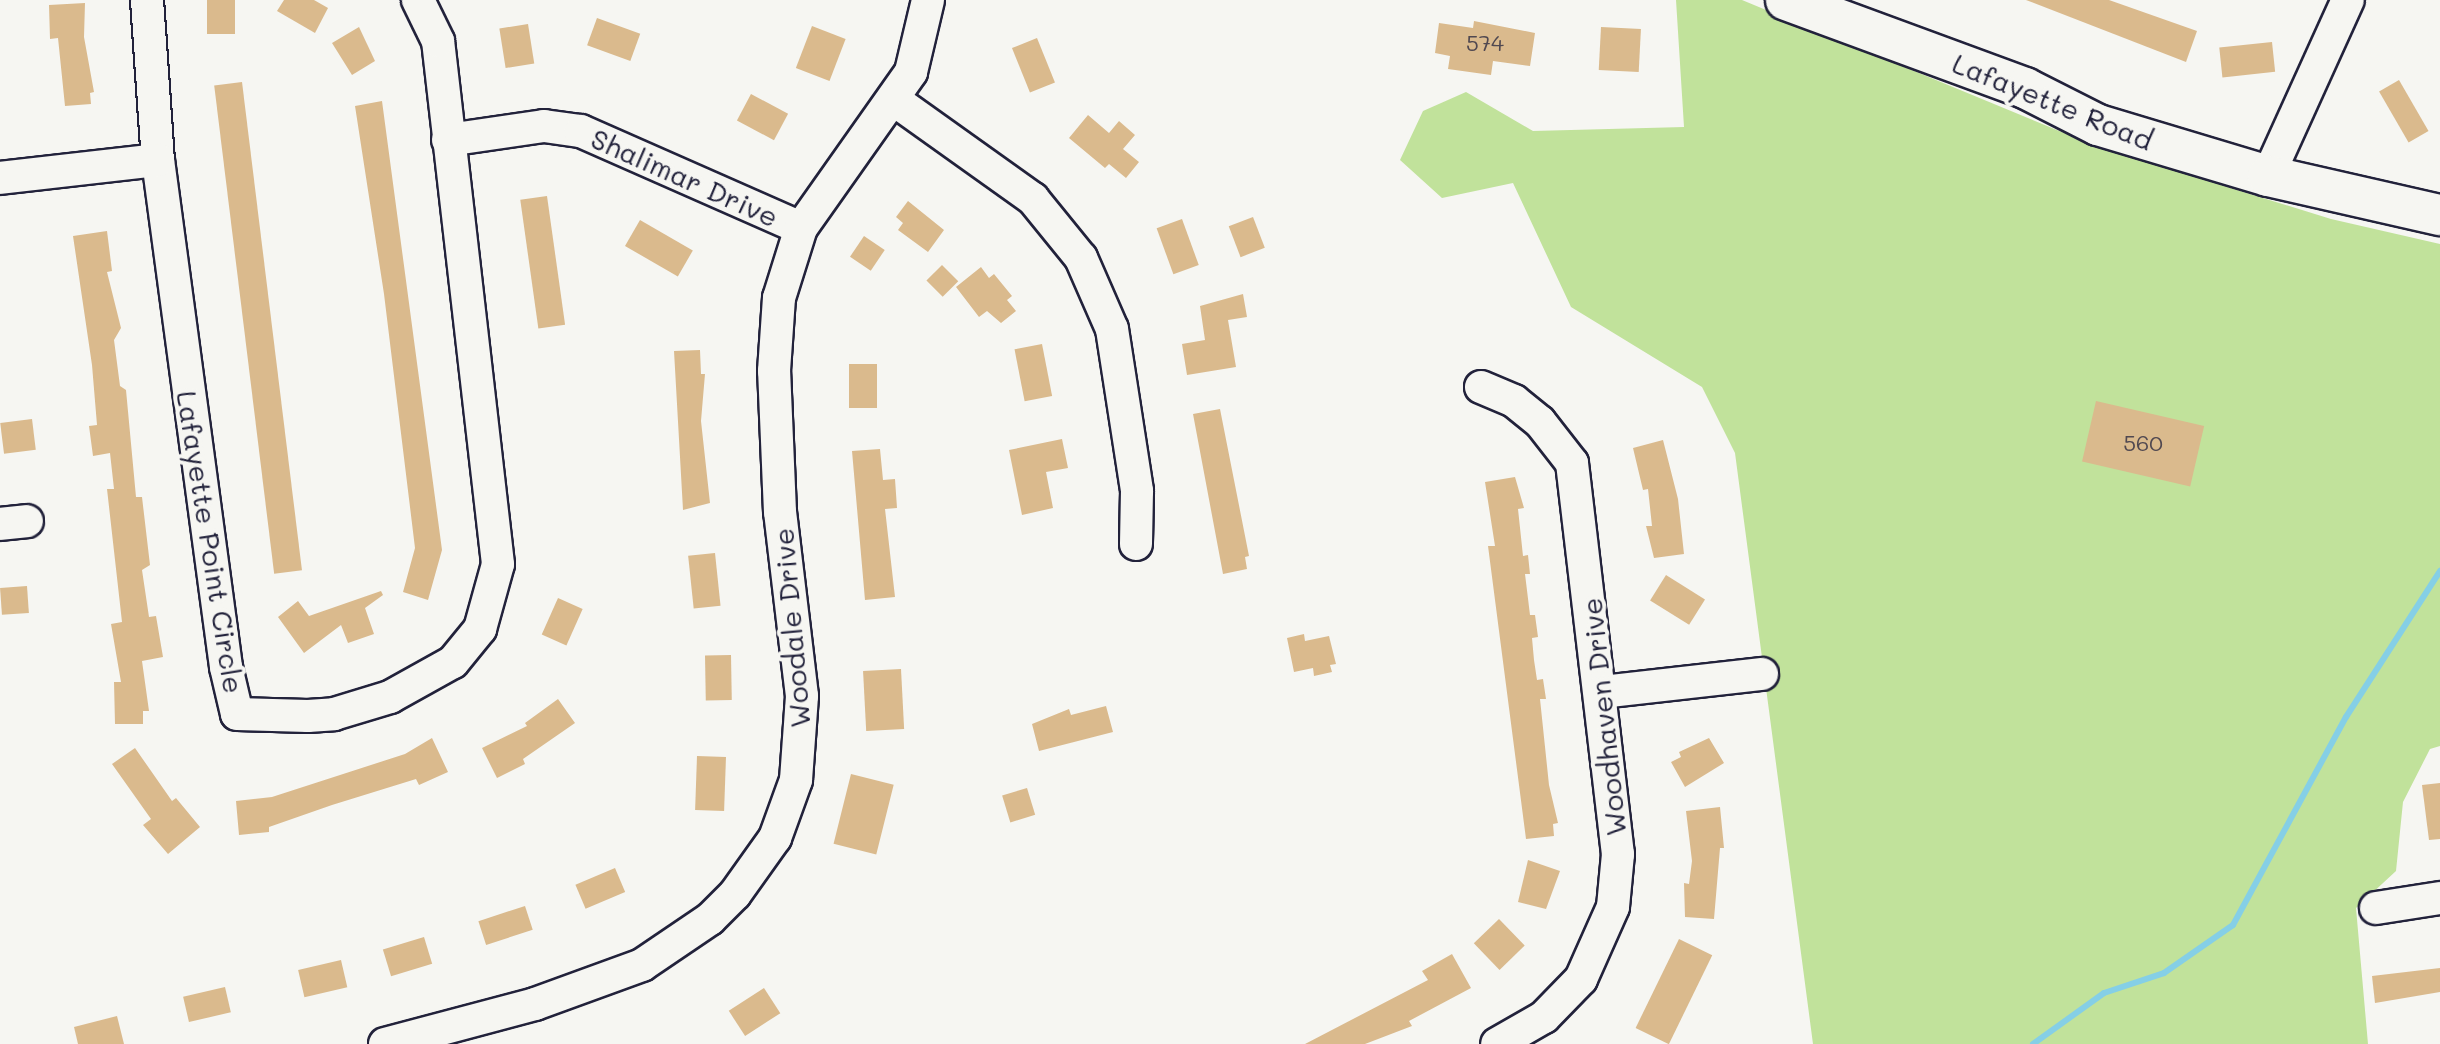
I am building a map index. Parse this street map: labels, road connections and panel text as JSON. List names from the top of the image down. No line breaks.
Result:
{"streets":{"main road":["Lafayette Road"],"street":["Shalimar Drive","Lafayette Point Circle","Woodale Drive","Woodhaven Drive"]},"crossings":[["Shalimar Drive","Lafayette Point Circle"],["Shalimar Drive","Woodale Drive"]],"house_numbers":["574","560"]}
